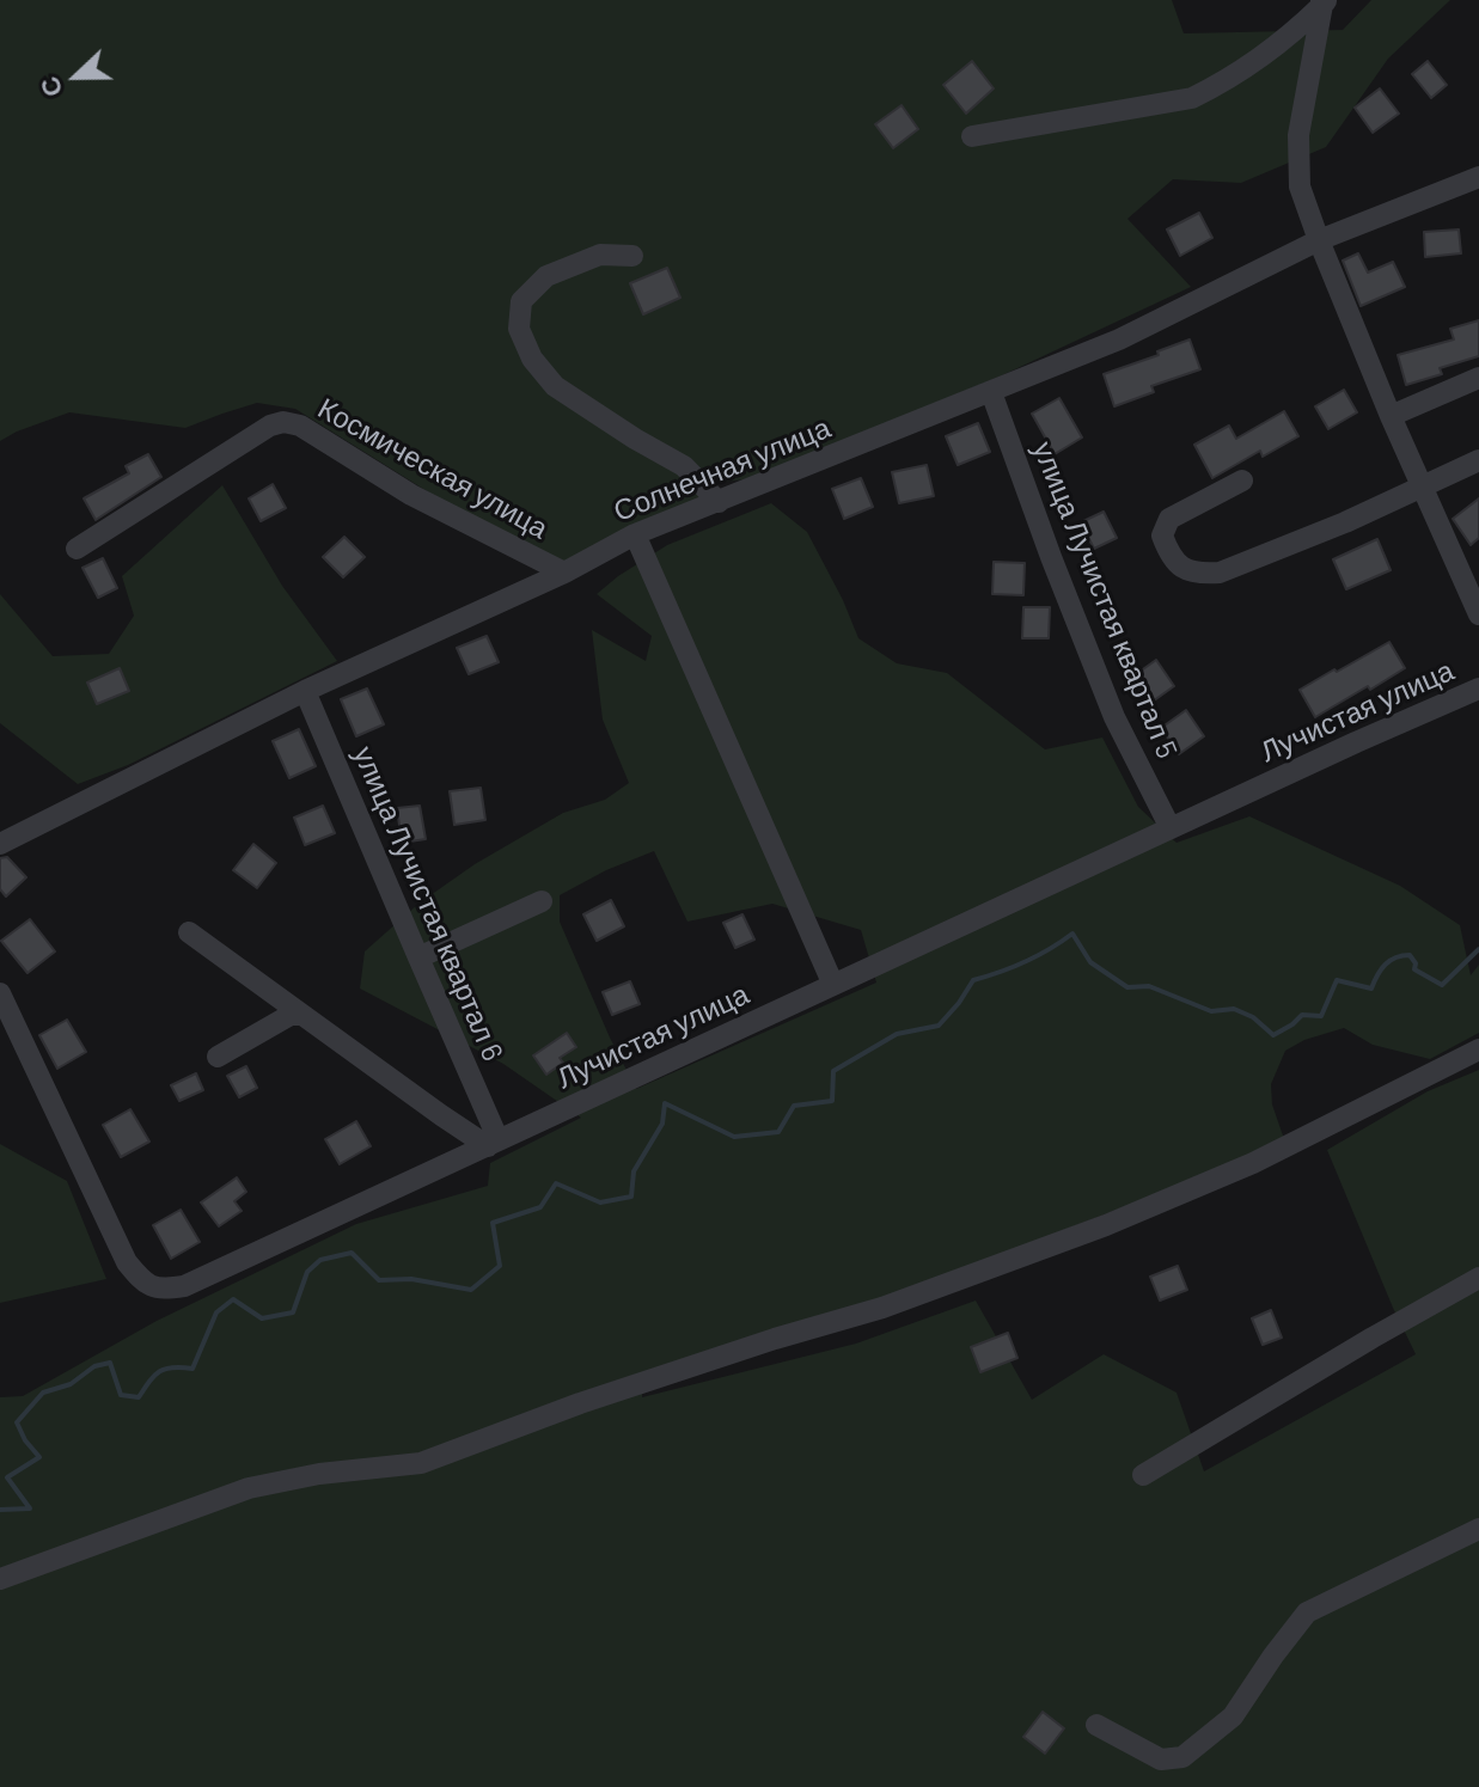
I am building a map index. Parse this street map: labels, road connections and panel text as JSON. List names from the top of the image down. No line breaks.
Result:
{"streets":{"street":["Космическая улица","Солнечная улица","улица Лучистая квартал 5","Лучистая улица","улица Лучистая квартал 6"]},"crossings":[["Космическая улица","Солнечная улица"],["Солнечная улица","улица Лучистая квартал 5"],["Солнечная улица","улица Лучистая квартал 6"],["улица Лучистая квартал 5","Лучистая улица"],["Лучистая улица","улица Лучистая квартал 6"]],"north":"left"}
